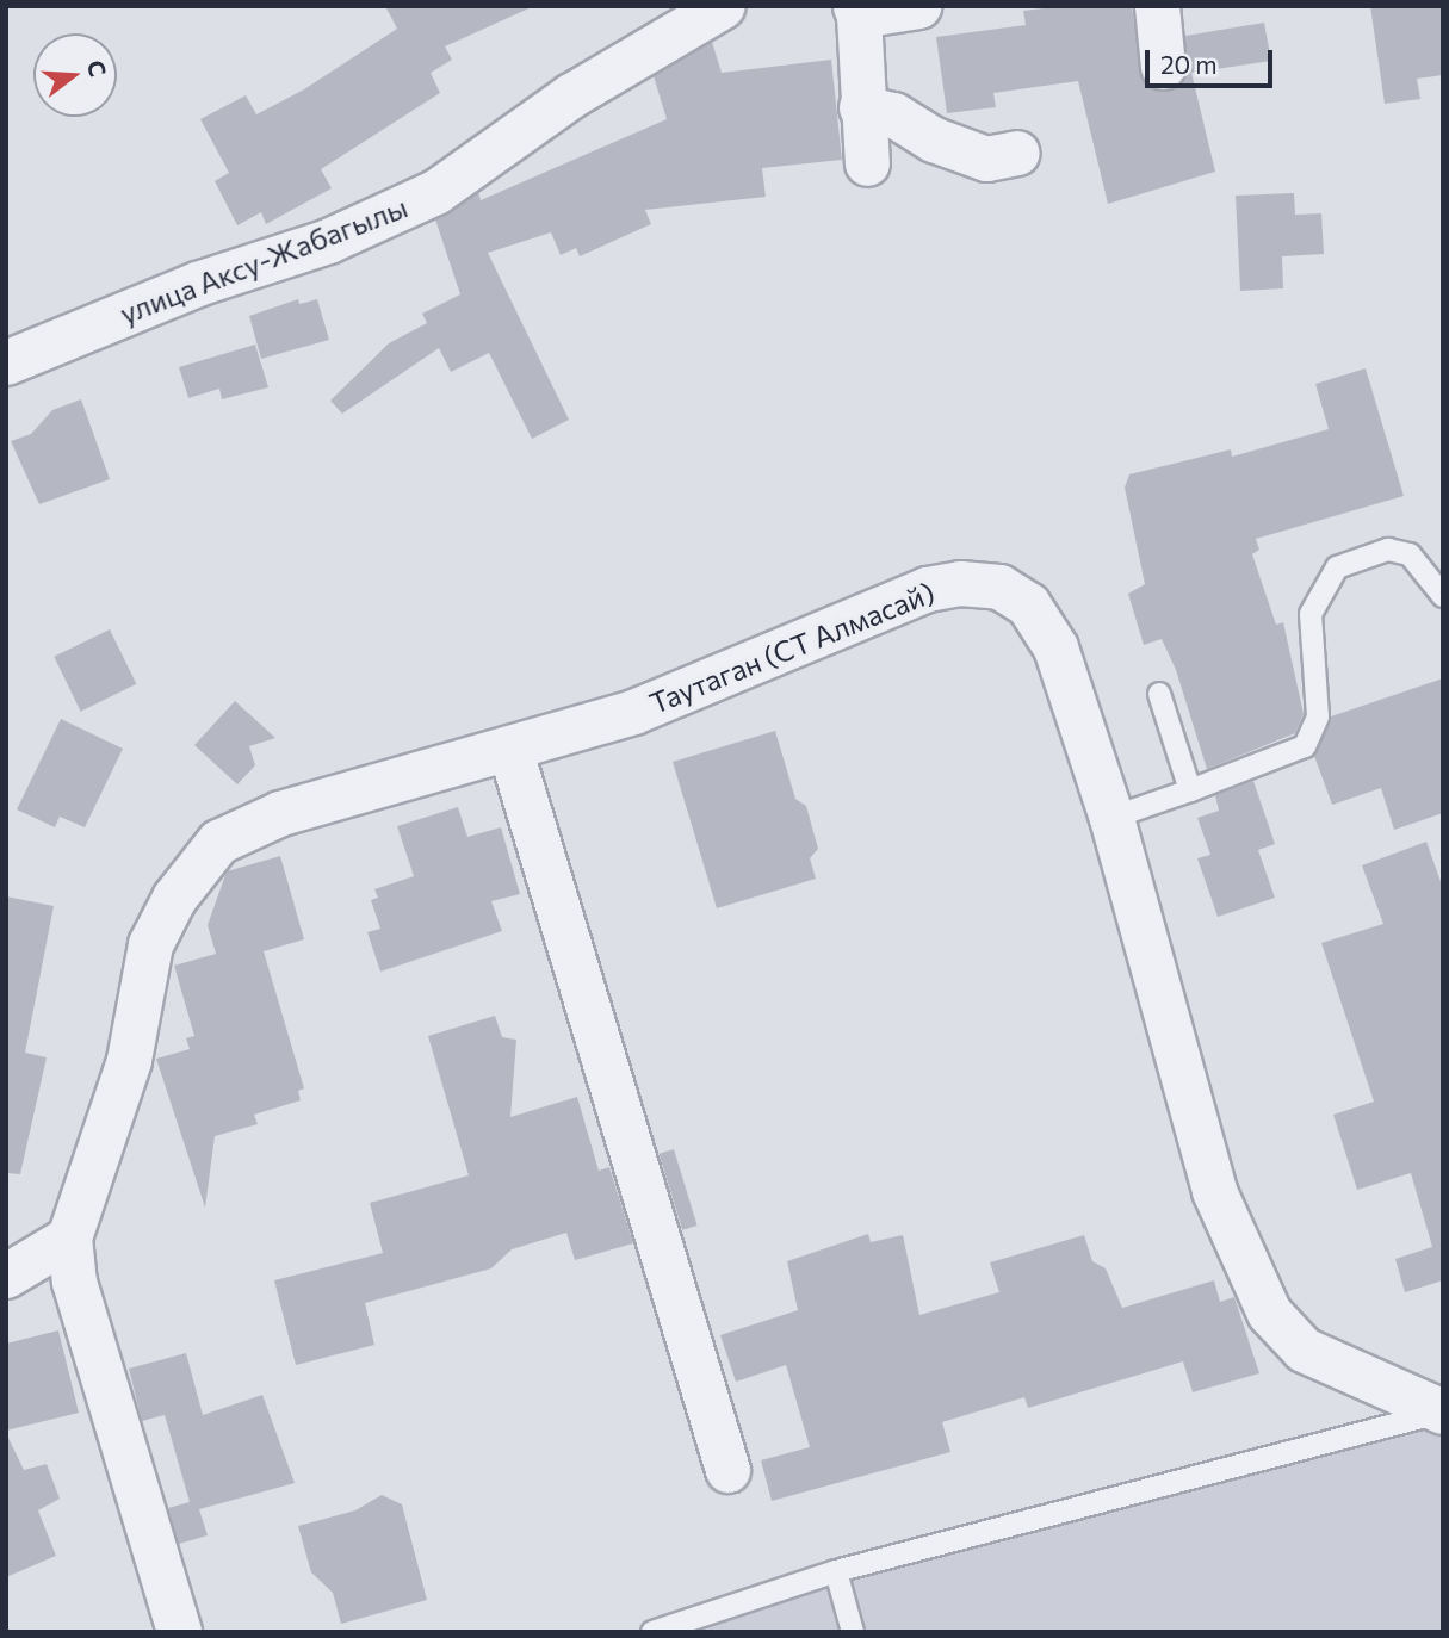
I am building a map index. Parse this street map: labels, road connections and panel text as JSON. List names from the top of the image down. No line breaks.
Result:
{"streets":{"street":["улица Аксу-Жабагылы","Таутаган (СТ Алмасай)"]},"scale_bar":"20 m","north":"right"}
